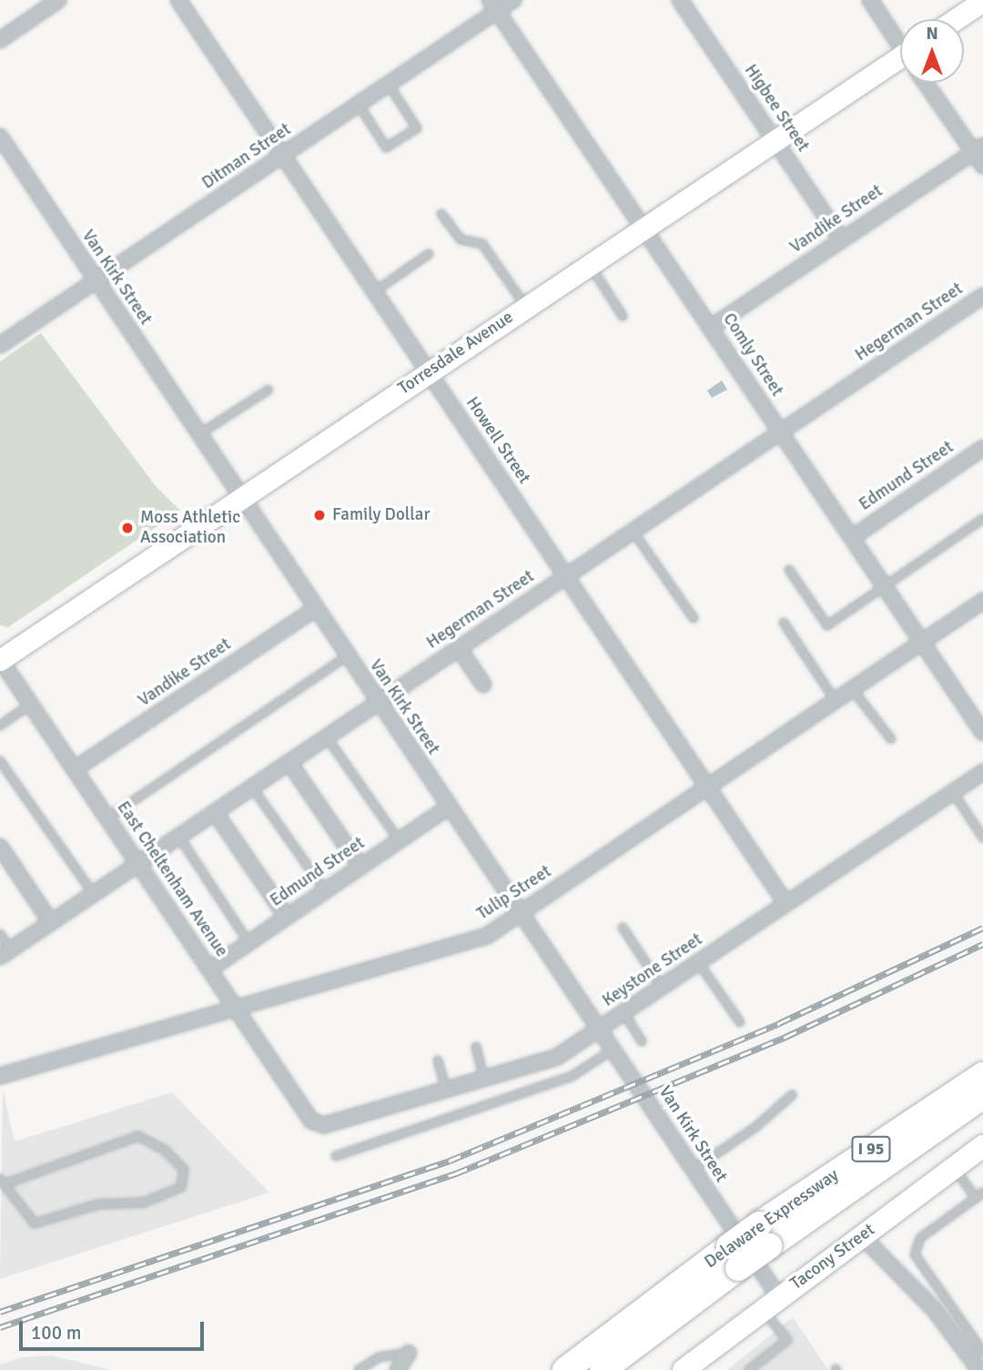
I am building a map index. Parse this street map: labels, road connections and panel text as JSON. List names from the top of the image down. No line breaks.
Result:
{"streets":{"highway":["I 95","Delaware Expressway"],"main road":["Tacony Street"],"street":["Higbee Street","Ditman Street","Vandike Street","Van Kirk Street","Hegerman Street","Torresdale Avenue","Comly Street","Howell Street","Edmund Street","East Cheltenham Avenue","Tulip Street","Keystone Street"]},"crossings":[["Higbee Street","Vandike Street"],["Higbee Street","Torresdale Avenue"],["Ditman Street","Van Kirk Street"],["Ditman Street","Comly Street"],["Ditman Street","Howell Street"],["Vandike Street","Van Kirk Street"],["Vandike Street","Comly Street"],["Vandike Street","East Cheltenham Avenue"],["Van Kirk Street","Hegerman Street"],["Van Kirk Street","Torresdale Avenue"],["Van Kirk Street","Edmund Street"],["Van Kirk Street","Tulip Street"],["Van Kirk Street","Keystone Street"],["Van Kirk Street","Tacony Street"],["Hegerman Street","Comly Street"],["Hegerman Street","Howell Street"],["Hegerman Street","East Cheltenham Avenue"],["Torresdale Avenue","Comly Street"],["Torresdale Avenue","Howell Street"],["Torresdale Avenue","East Cheltenham Avenue"],["Comly Street","Edmund Street"],["Comly Street","Tulip Street"],["Howell Street","Tulip Street"],["Howell Street","Keystone Street"],["Edmund Street","East Cheltenham Avenue"],["East Cheltenham Avenue","Tulip Street"],["East Cheltenham Avenue","Keystone Street"]],"places":["Family Dollar","Moss Athletic Association"],"scale_bar":"100 m","north":"top"}
